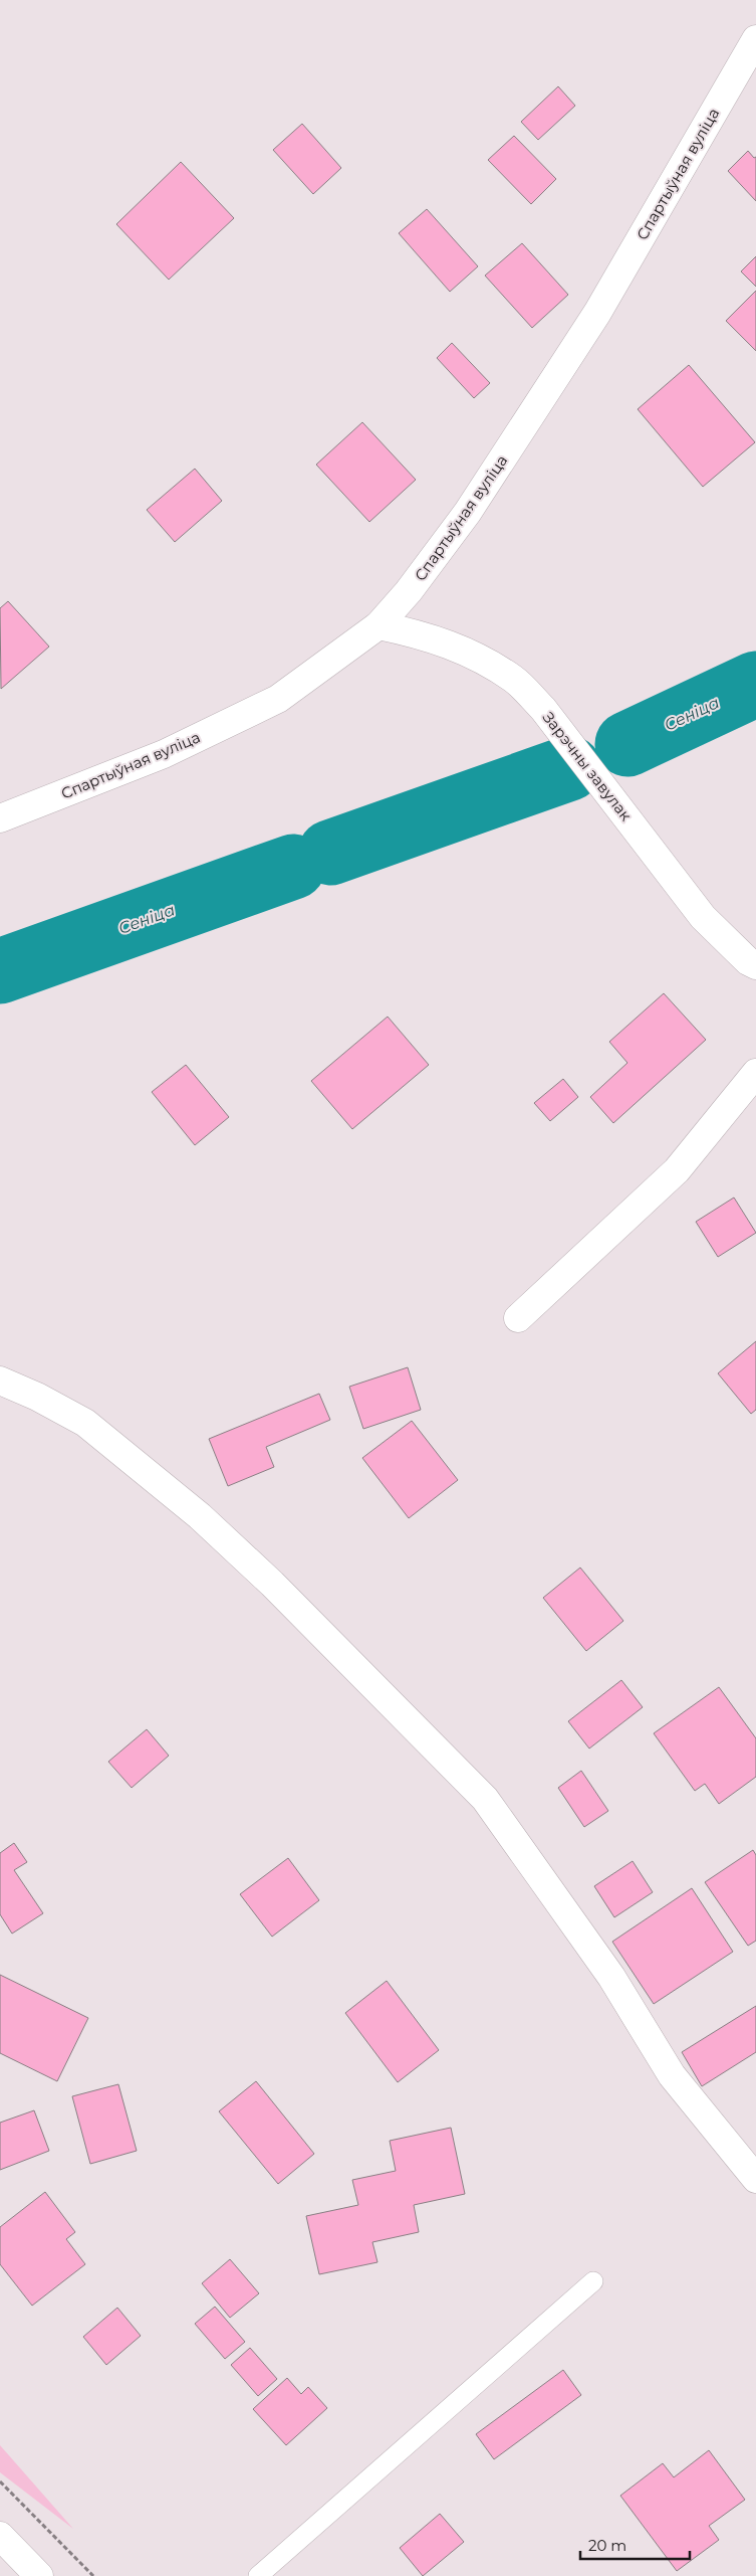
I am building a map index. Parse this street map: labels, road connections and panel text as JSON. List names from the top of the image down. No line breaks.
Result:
{"streets":{"main road":["Спартыўная вуліца","Зарэчны завулак"]},"crossings":[["Спартыўная вуліца","Зарэчны завулак"]],"water":["Сеніца"],"scale_bar":"20 m"}
